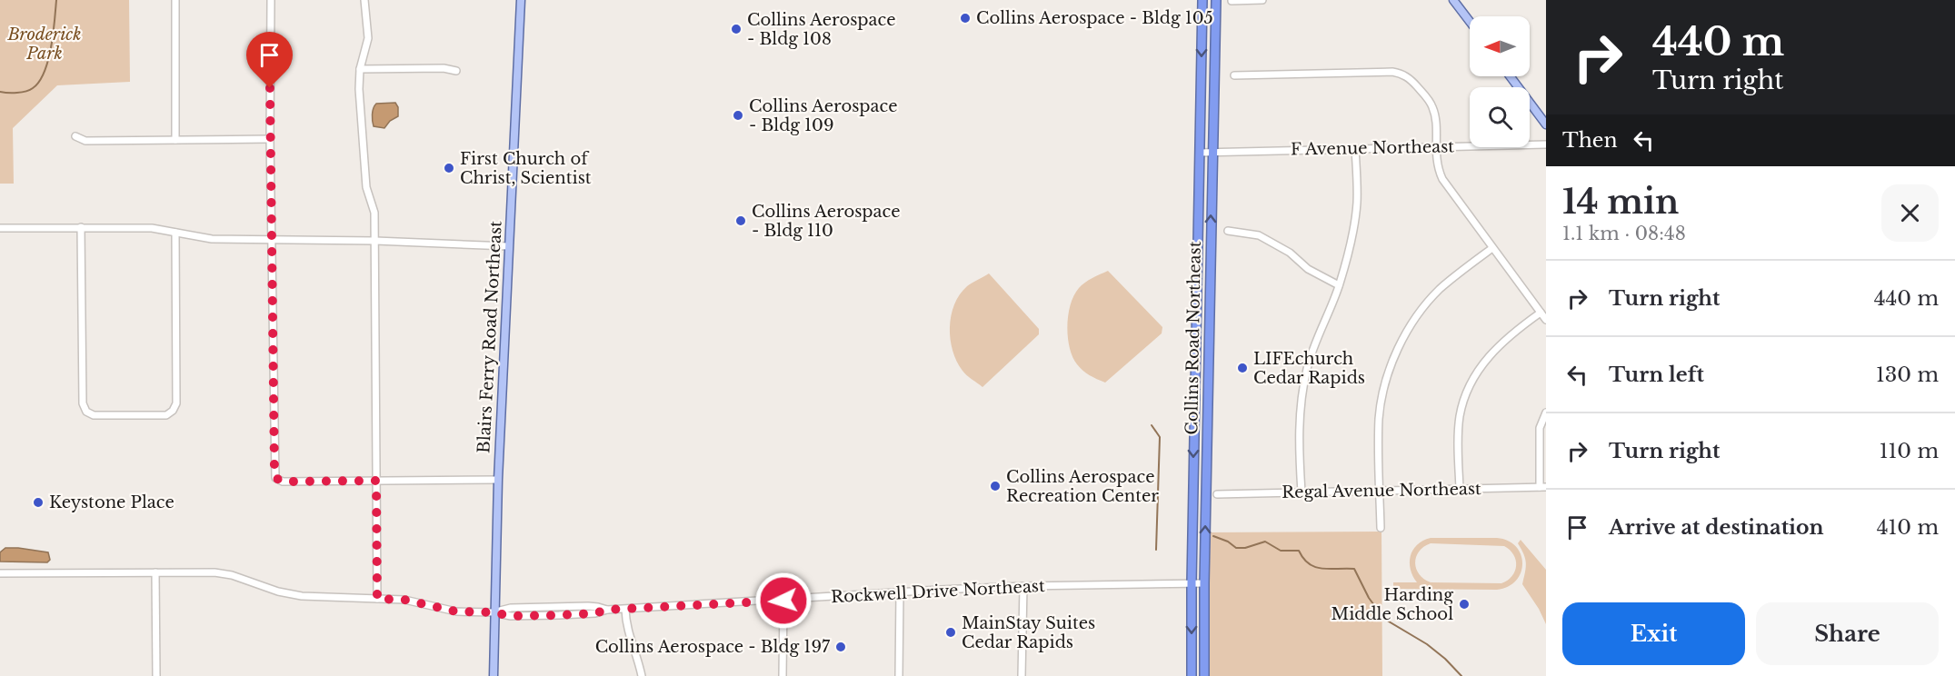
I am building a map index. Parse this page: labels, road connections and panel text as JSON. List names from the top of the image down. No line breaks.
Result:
{"streets":{"highway":["Collins Road Northeast"],"main road":["Blairs Ferry Road Northeast"],"street":["F Avenue Northeast","Regal Avenue Northeast","Rockwell Drive Northeast"]},"crossings":[["F Avenue Northeast","Collins Road Northeast"],["Blairs Ferry Road Northeast","Rockwell Drive Northeast"],["Collins Road Northeast","Rockwell Drive Northeast"]],"parks":["Broderick Park"],"places":["Collins Aerospace - Bldg 105","Collins Aerospace - Bldg 108","Collins Aerospace - Bldg 109","First Church of Christ, Scientist","Collins Aerospace - Bldg 110","LIFEchurch Cedar Rapids","Collins Aerospace Recreation Center","Keystone Place","Harding Middle School","MainStay Suites Cedar Rapids","Collins Aerospace - Bldg 197"],"north":"left","page":{"turn":["440 m","Turn right"],"then":"Then","heading":["14 min","1.1 km · 08:48"],"list":[{"name":"Turn right","value":"440 m"},{"name":"Turn left","value":"130 m"},{"name":"Turn right","value":"110 m"},{"name":"Arrive at destination","value":"410 m"}],"buttons":["Exit","Share"]}}
